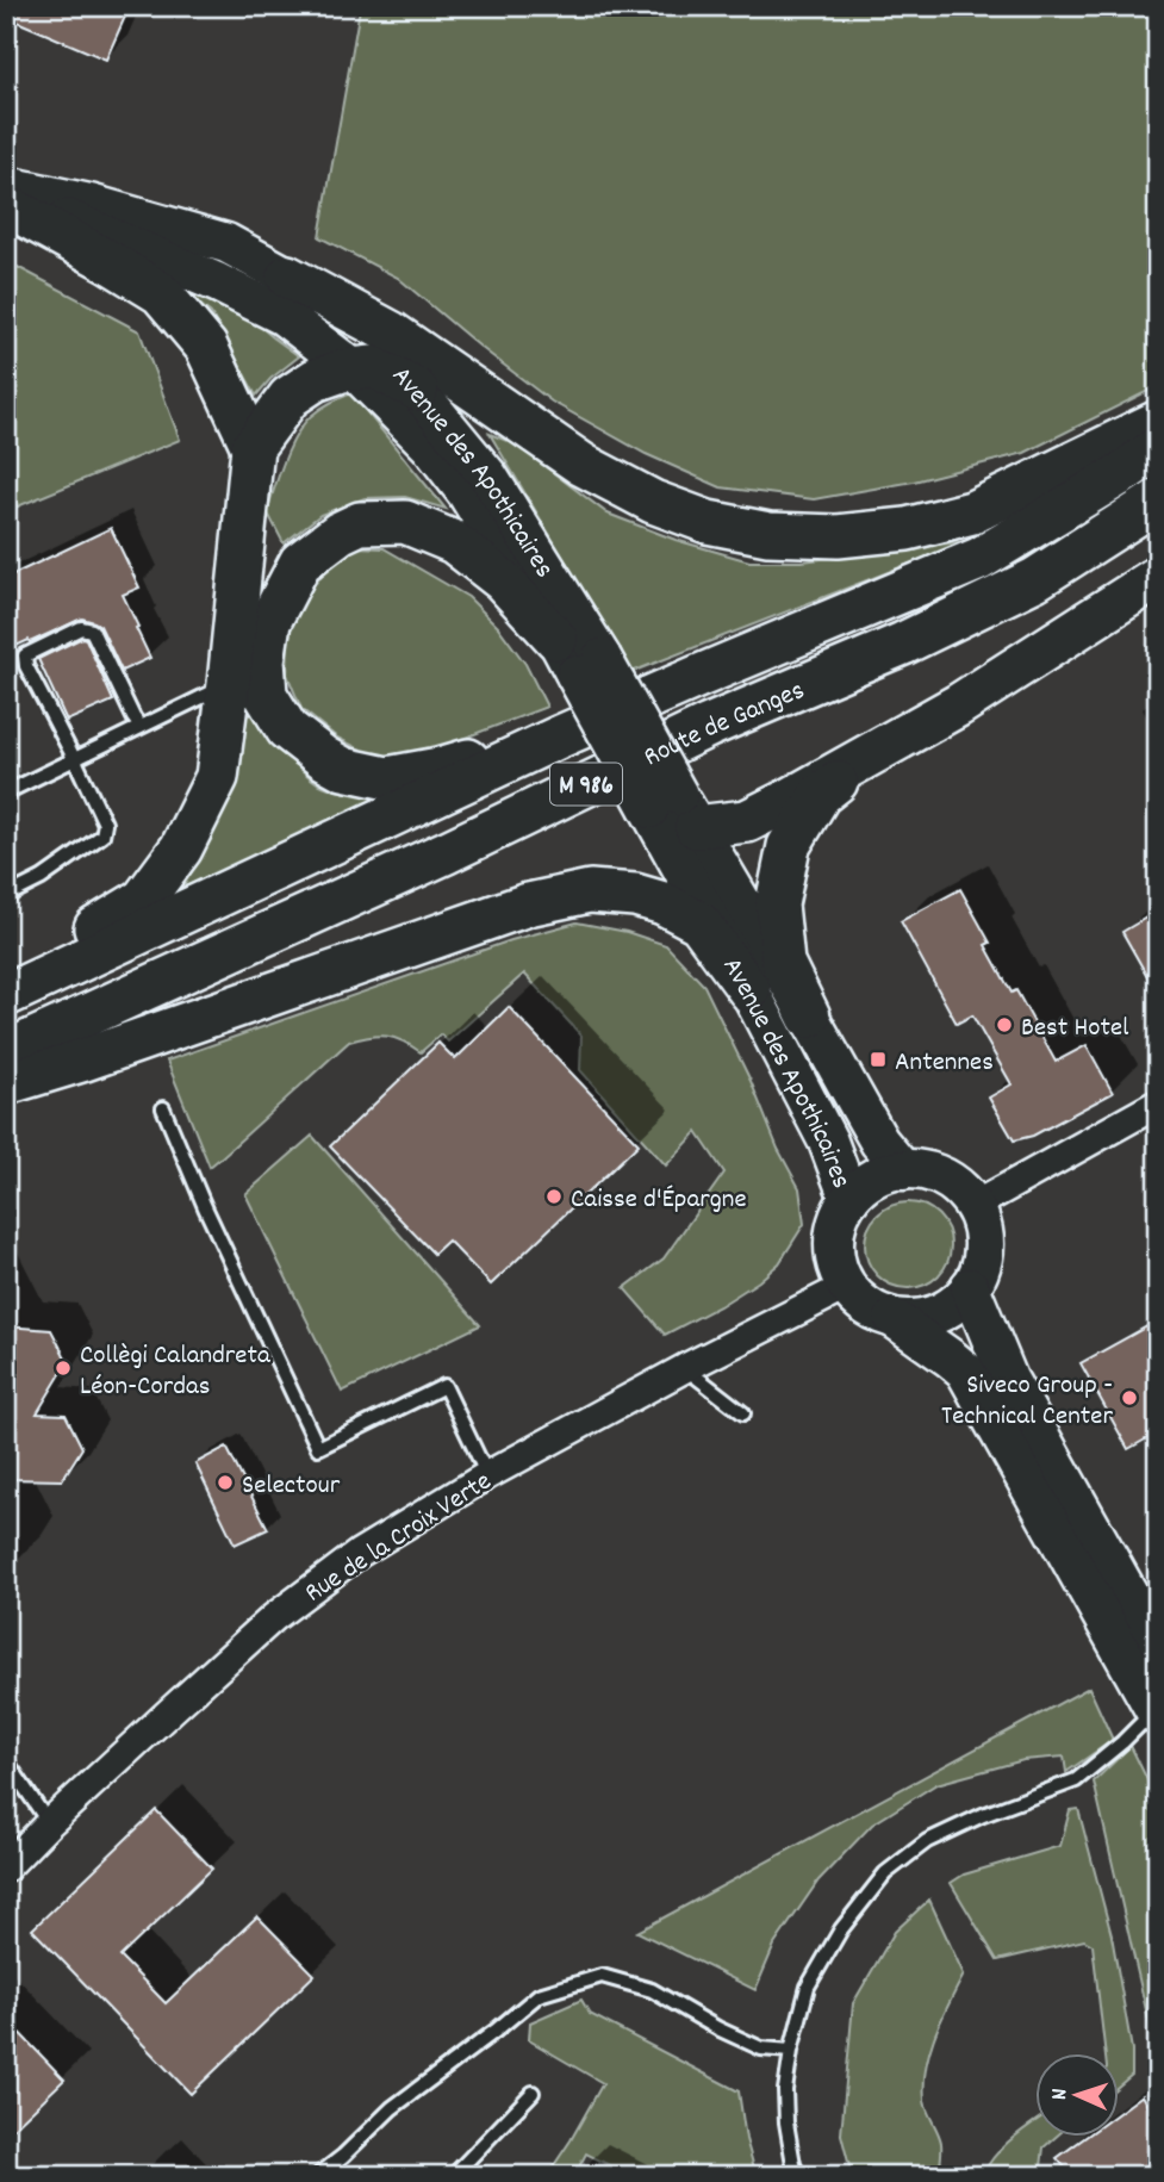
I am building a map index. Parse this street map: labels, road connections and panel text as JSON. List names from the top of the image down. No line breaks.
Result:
{"streets":{"main road":["Route de Ganges","M 986"],"street":["Avenue des Apothicaires","Rue de la Croix Verte"]},"crossings":[["Avenue des Apothicaires","M 986"],["Avenue des Apothicaires","Rue de la Croix Verte"],["Route de Ganges","M 986"]],"places":{"other":["Best Hotel","Caisse d'Épargne","Collègi Calandreta Léon-Cordas","Siveco Group - Technical Center","Selectour"],"transit":["Antennes"]},"north":"left"}
